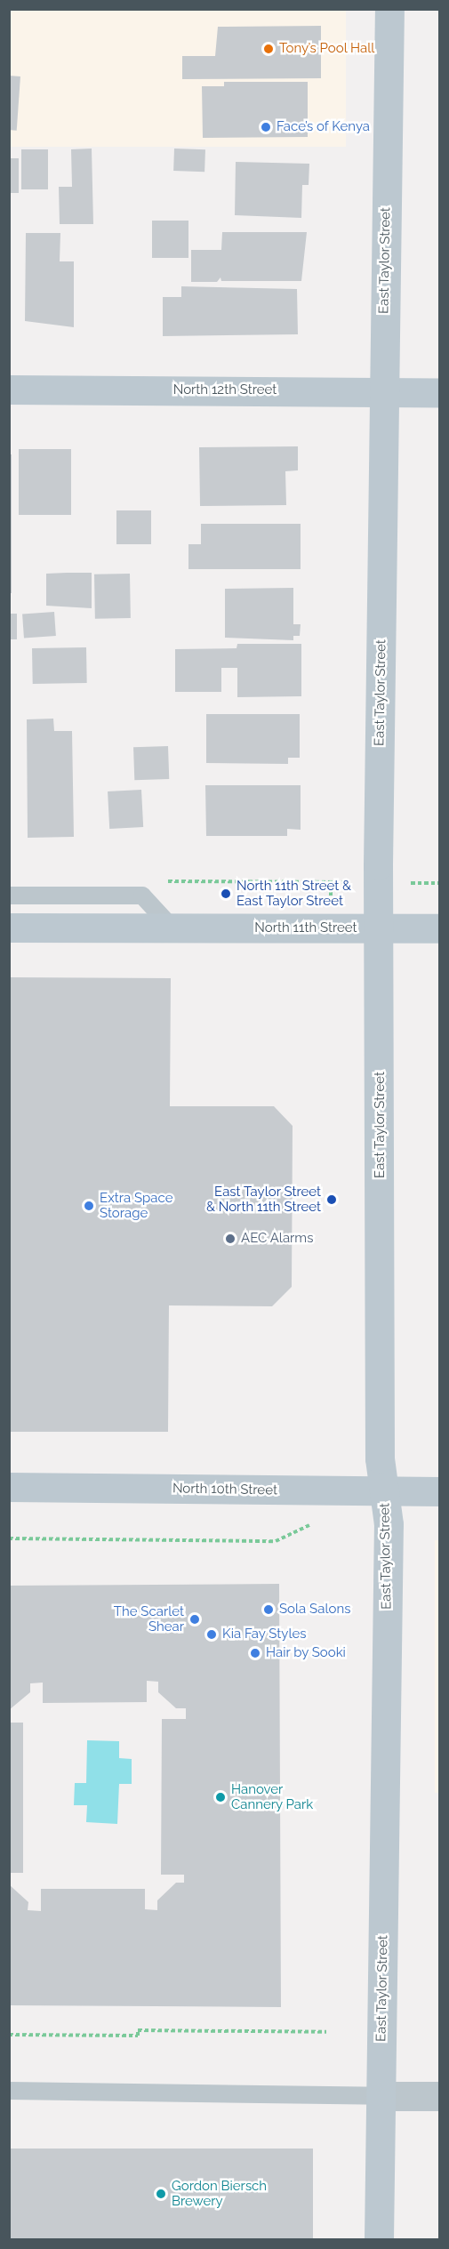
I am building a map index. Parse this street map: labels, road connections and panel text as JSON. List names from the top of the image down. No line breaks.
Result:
{"streets":{"main road":["East Taylor Street","North 12th Street","North 11th Street","North 10th Street"]},"crossings":[["East Taylor Street","North 12th Street"],["East Taylor Street","North 11th Street"],["East Taylor Street","North 10th Street"]],"places":["Tony’s Pool Hall","Face’s of Kenya","North 11th Street & East Taylor Street","East Taylor Street & North 11th Street","Extra Space Storage","AEC Alarms","Sola Salons","The Scarlet Shear","Kia Fay Styles","Hair by Sooki","Hanover Cannery Park","Gordon Biersch Brewery"]}
